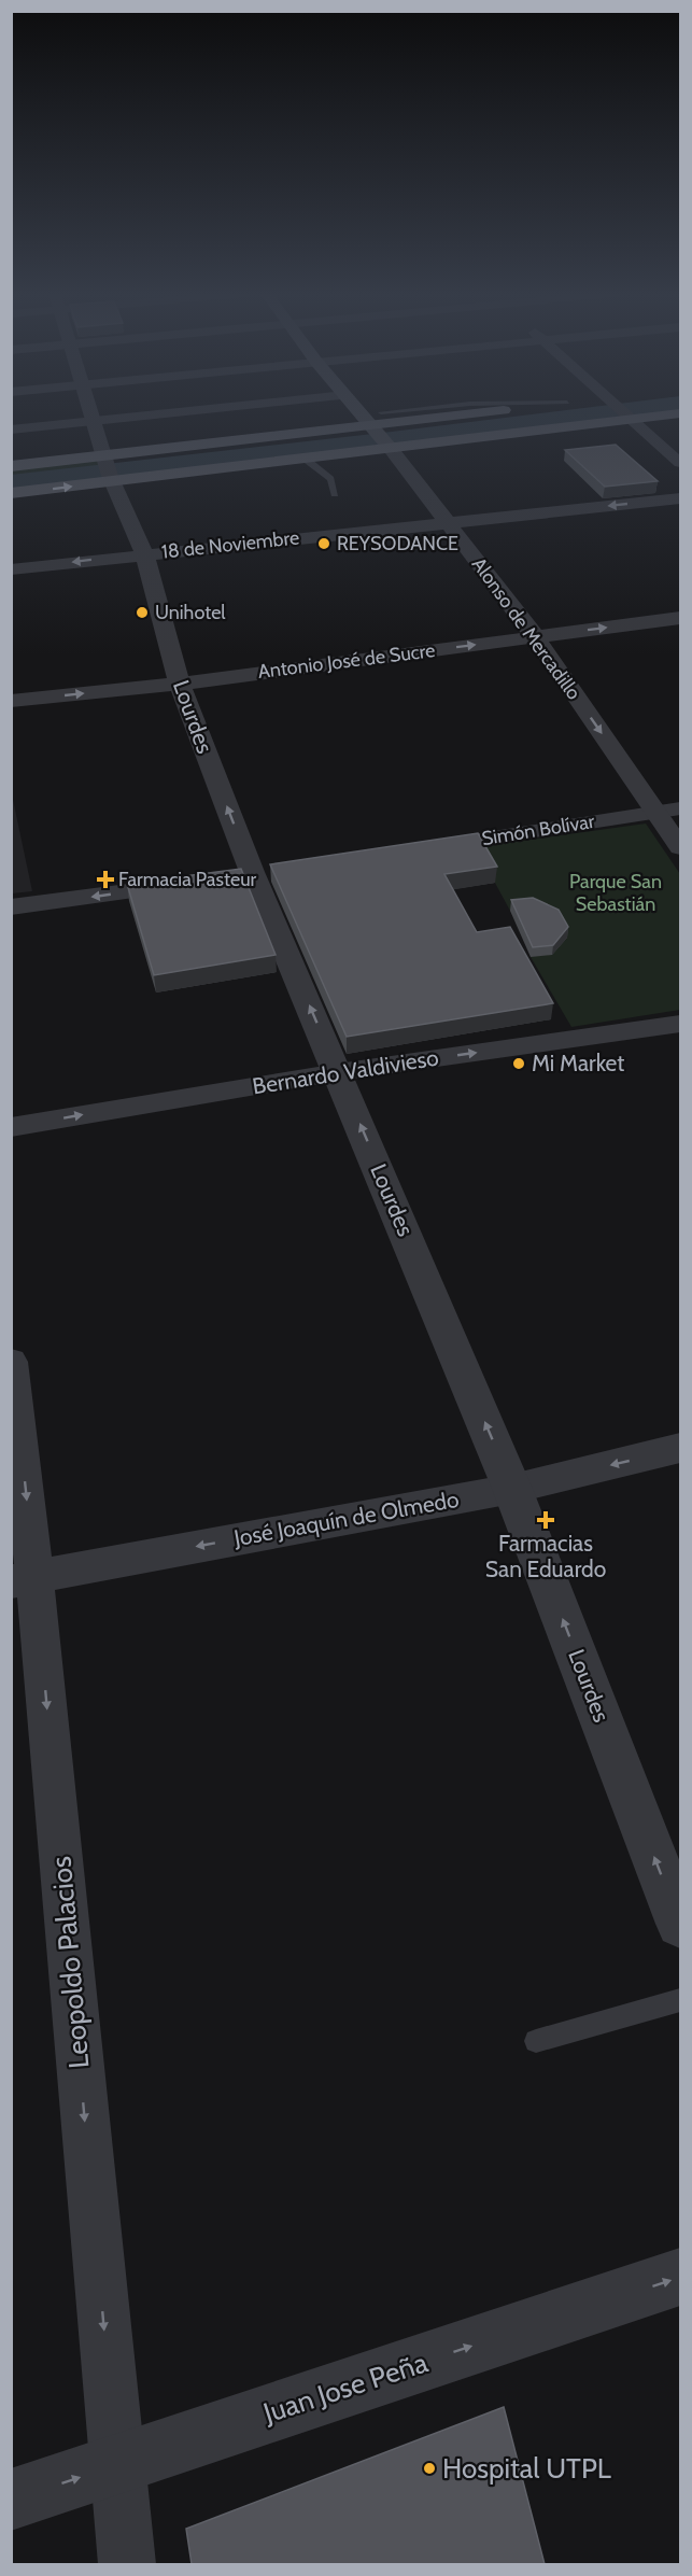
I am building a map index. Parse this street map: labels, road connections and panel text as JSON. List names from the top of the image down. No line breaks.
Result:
{"streets":{"main road":["Alonso de Mercadillo"],"street":["18 de Noviembre","Antonio José de Sucre","Lourdes","Simón Bolívar","Bernardo Valdivieso","José Joaquín de Olmedo","Leopoldo Palacios","Juan Jose Peña"]},"crossings":[["18 de Noviembre","Alonso de Mercadillo"],["18 de Noviembre","Lourdes"],["Alonso de Mercadillo","Antonio José de Sucre"],["Alonso de Mercadillo","Simón Bolívar"],["Antonio José de Sucre","Lourdes"],["Lourdes","Bernardo Valdivieso"],["Lourdes","José Joaquín de Olmedo"],["José Joaquín de Olmedo","Leopoldo Palacios"],["Leopoldo Palacios","Juan Jose Peña"]],"one_way":["Alonso de Mercadillo","Lourdes","José Joaquín de Olmedo","Leopoldo Palacios","Juan Jose Peña"],"parks":["Parque San Sebastián"],"places":{"other":["REYSODANCE","Unihotel","Mi Market","Hospital UTPL"],"health":["Farmacia Pasteur","Farmacias San Eduardo"]}}
